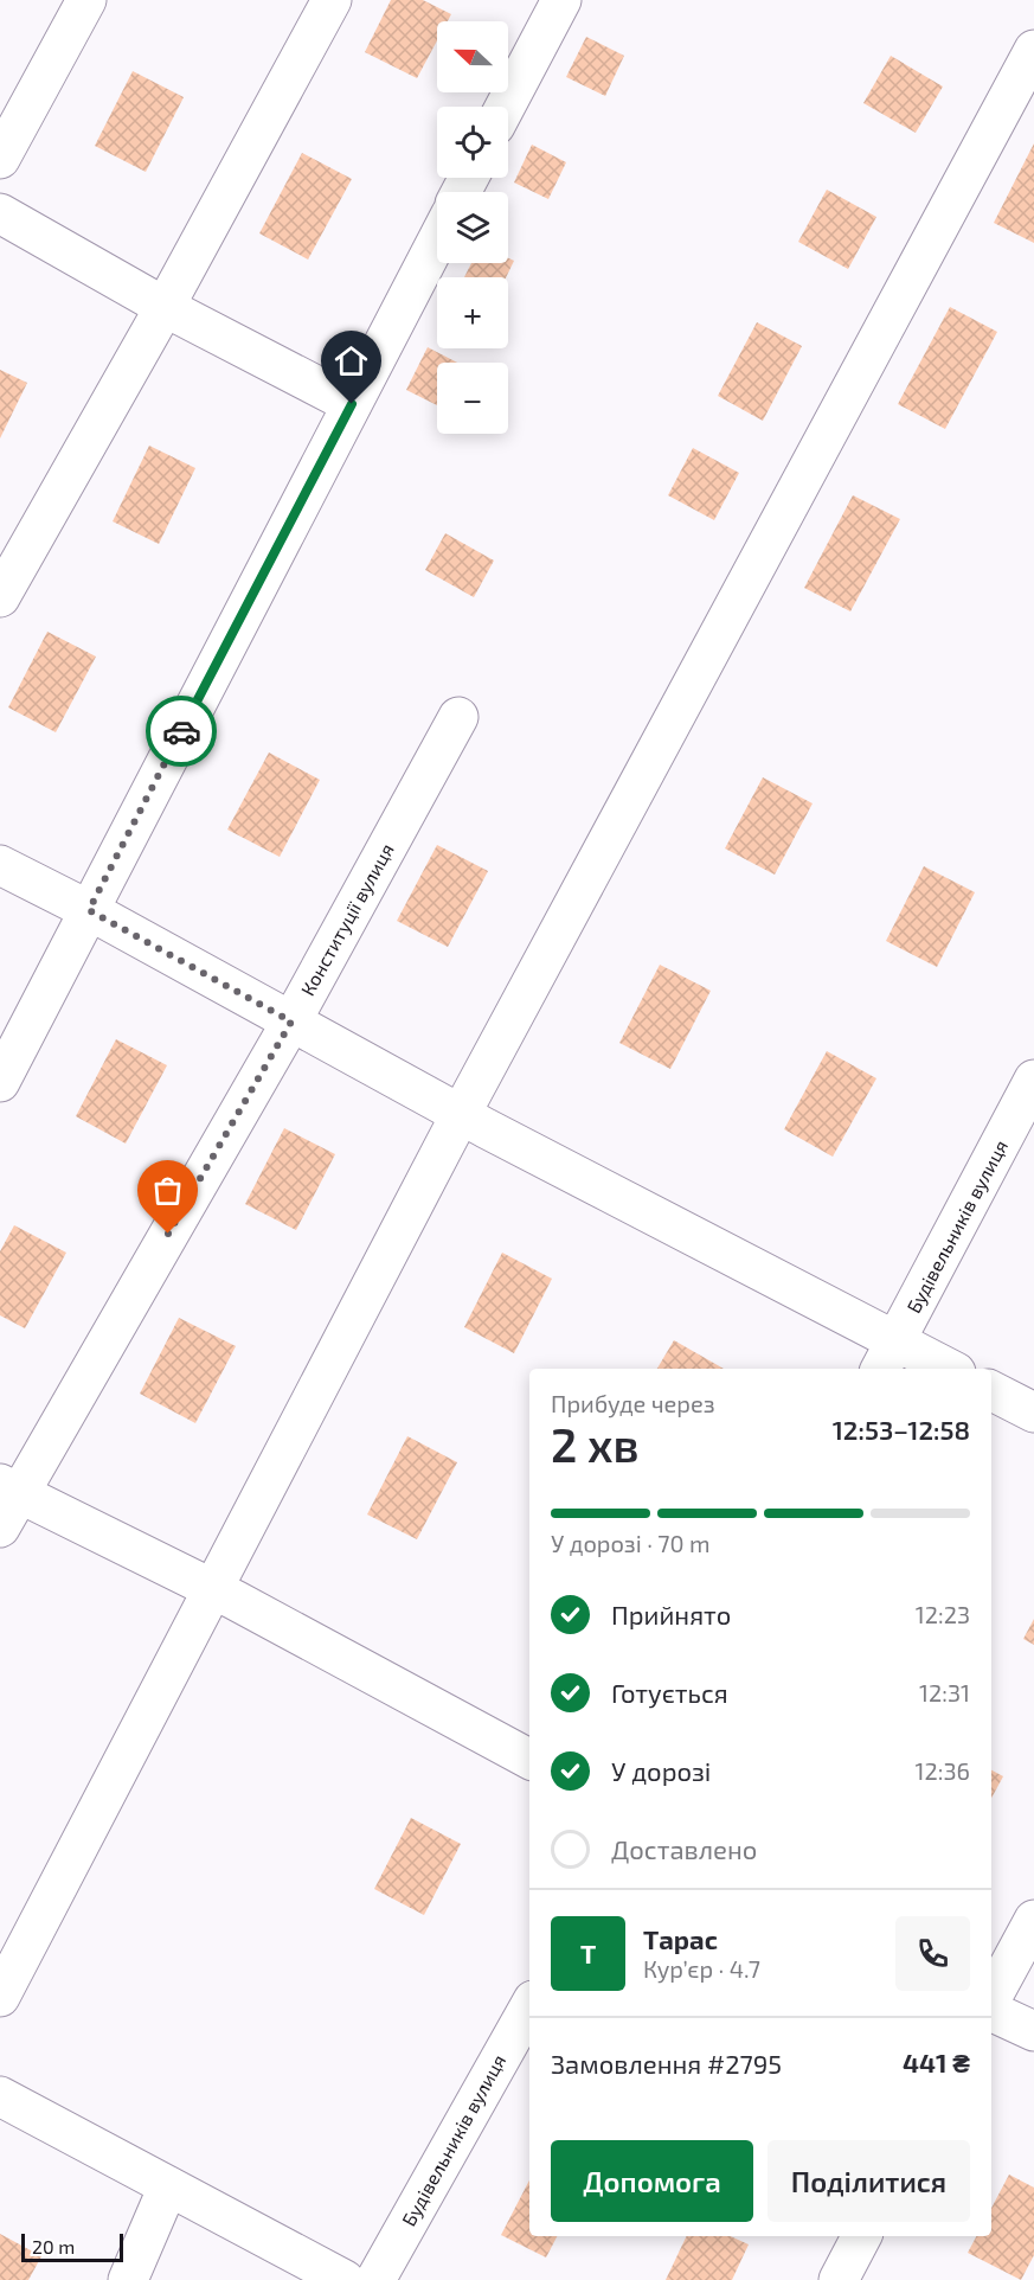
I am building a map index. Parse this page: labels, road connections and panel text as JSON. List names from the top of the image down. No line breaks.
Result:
{"streets":{"street":["Конституції вулиця","Будівельників вулиця"]},"scale_bar":"20 m","north":"left","page":{"map_buttons":["+","−"],"heading":["2 хв","Прибуде через","12:53–12:58"],"panel":["Тарас","Кур’єр · 4.7","Замовлення #2795","441 ₴"],"bar":"У дорозі · 70 m","list":[["Прийнято","12:23"],["Готується","12:31"],["У дорозі","12:36"],"Доставлено"],"round":"Т","buttons":["Допомога","Поділитися"],"scale":"20 m"}}
